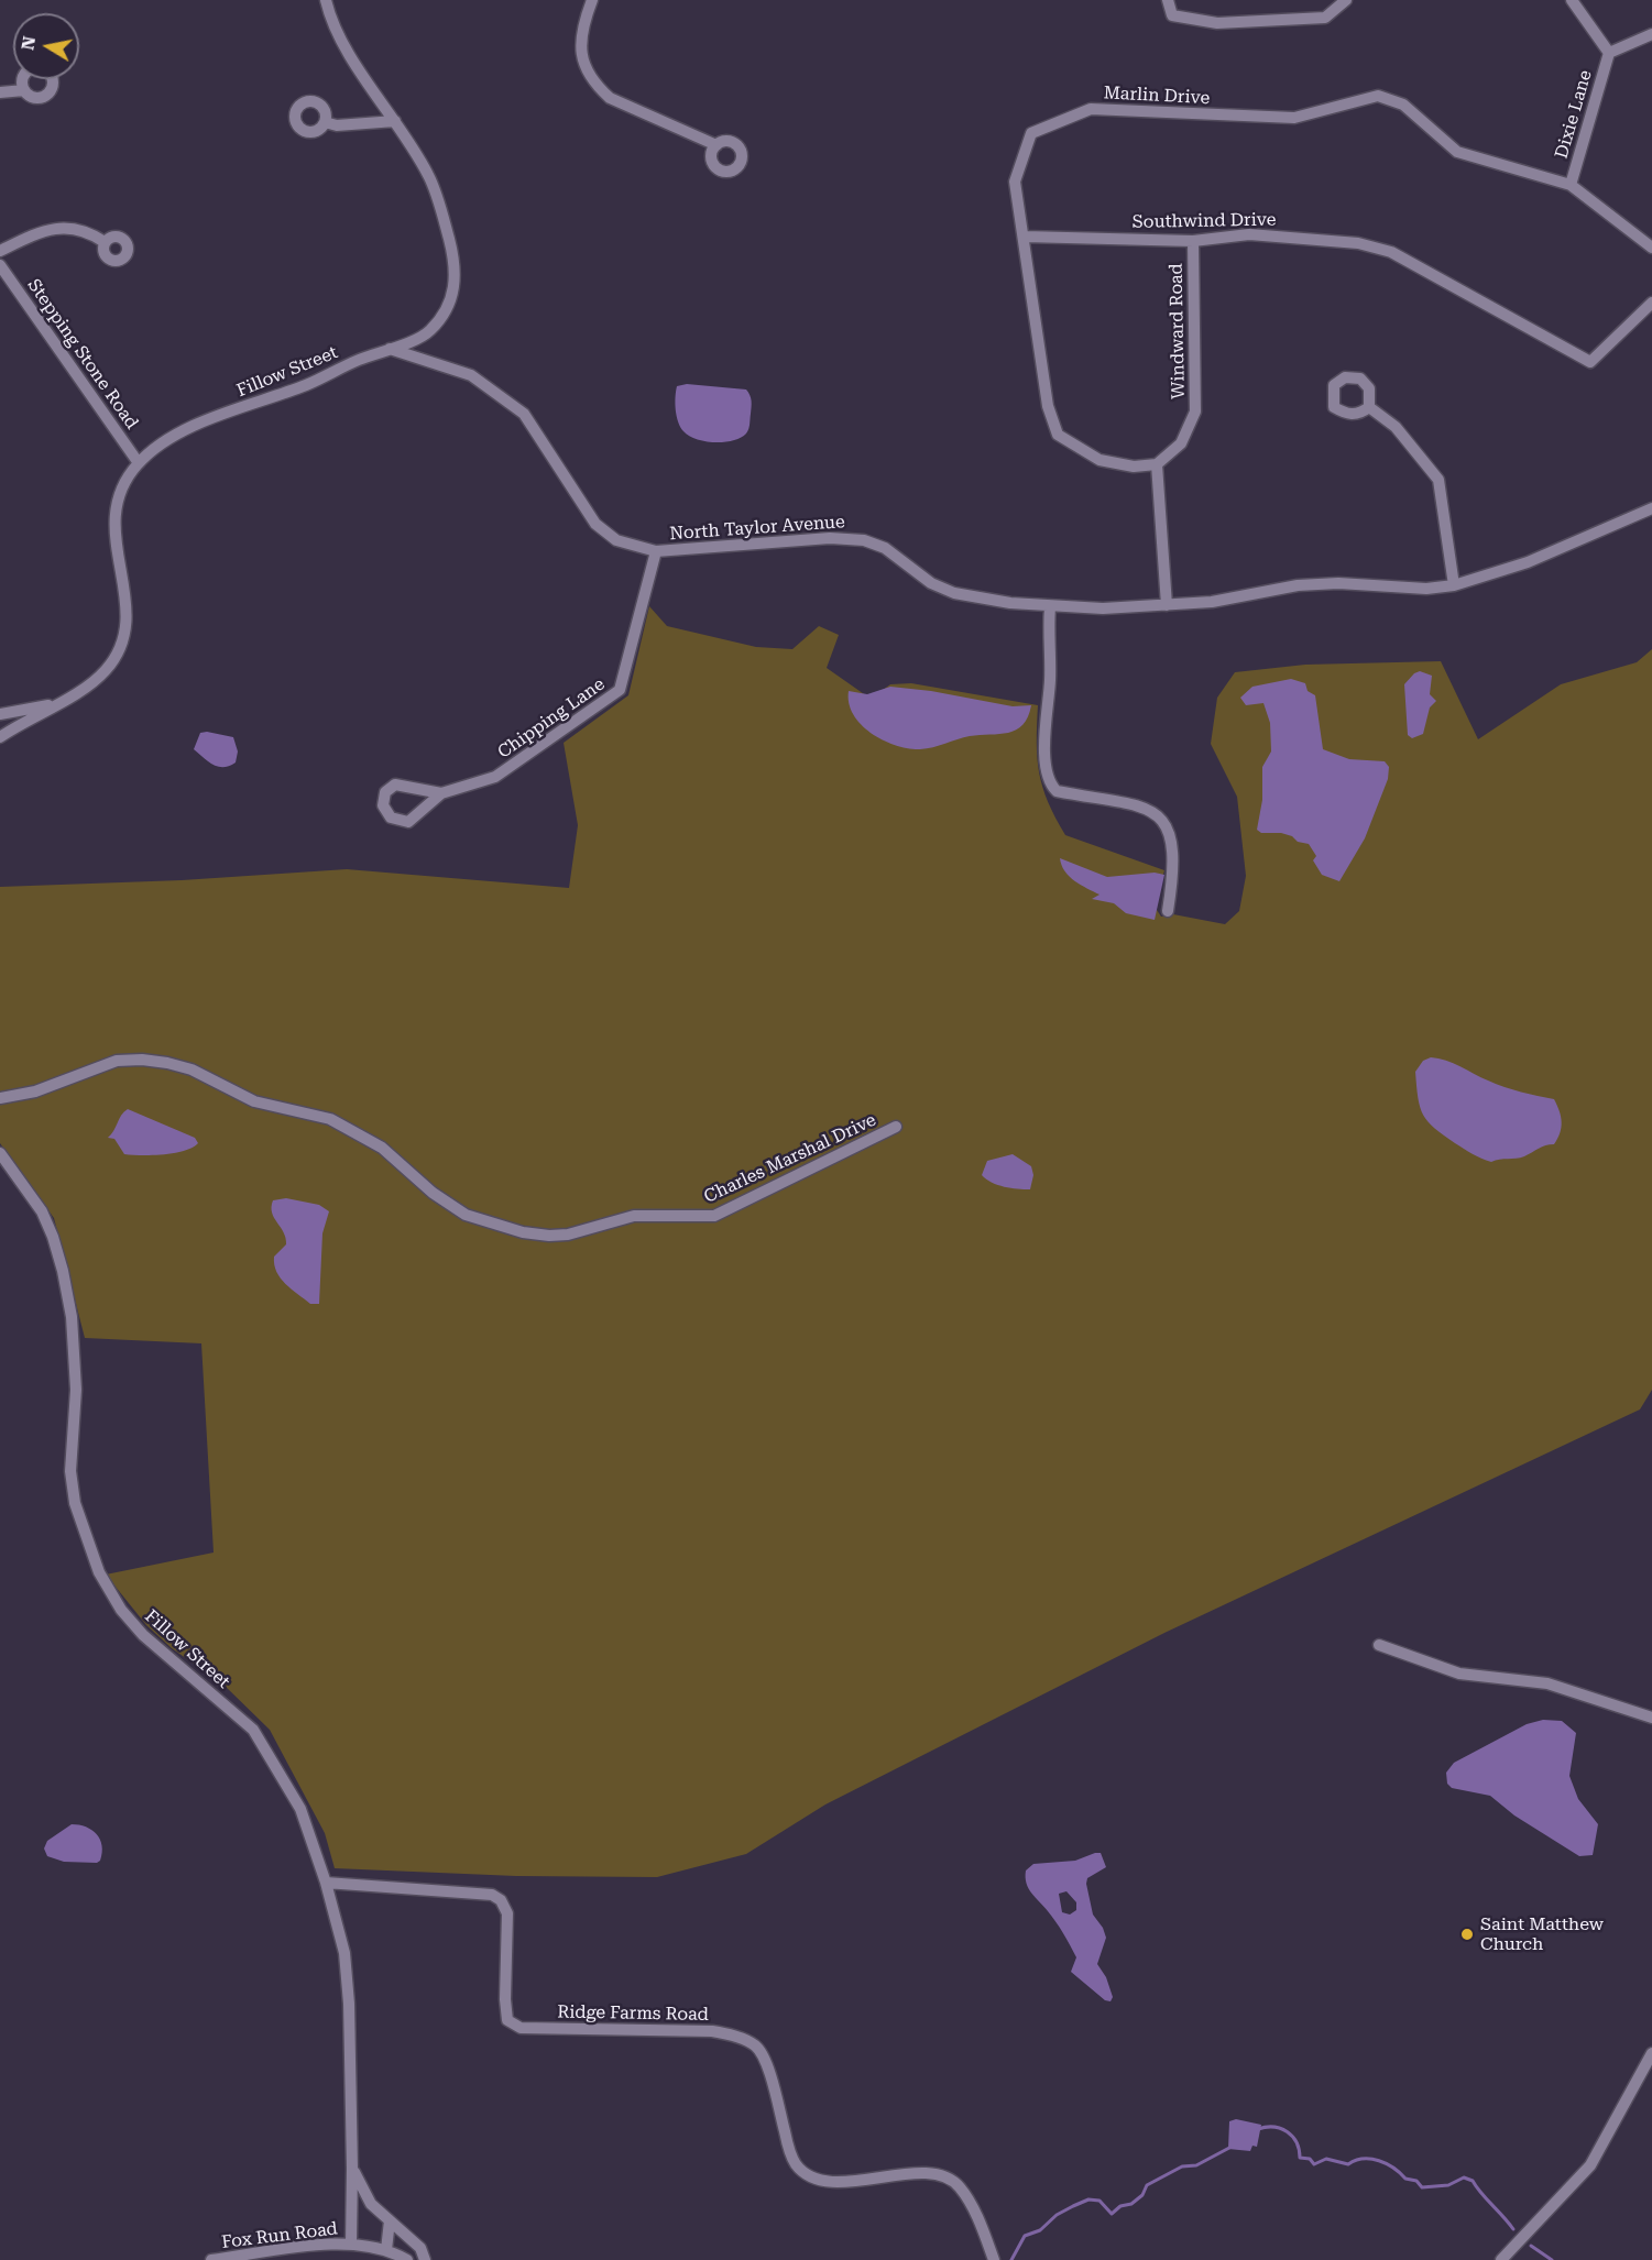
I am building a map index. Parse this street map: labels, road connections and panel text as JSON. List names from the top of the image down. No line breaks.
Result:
{"streets":{"street":["Marlin Drive","Dixie Lane","Southwind Drive","Windward Road","Stepping Stone Road","Fillow Street","North Taylor Avenue","Chipping Lane","Charles Marshal Drive","Ridge Farms Road","Fox Run Road"]},"crossings":[["Marlin Drive","Dixie Lane"],["Marlin Drive","Southwind Drive"],["Marlin Drive","Windward Road"],["Southwind Drive","Windward Road"],["Stepping Stone Road","Fillow Street"],["Fillow Street","North Taylor Avenue"],["Fillow Street","Ridge Farms Road"],["Fillow Street","Fox Run Road"],["North Taylor Avenue","Chipping Lane"]],"places":["Saint Matthew Church"],"north":"left"}
